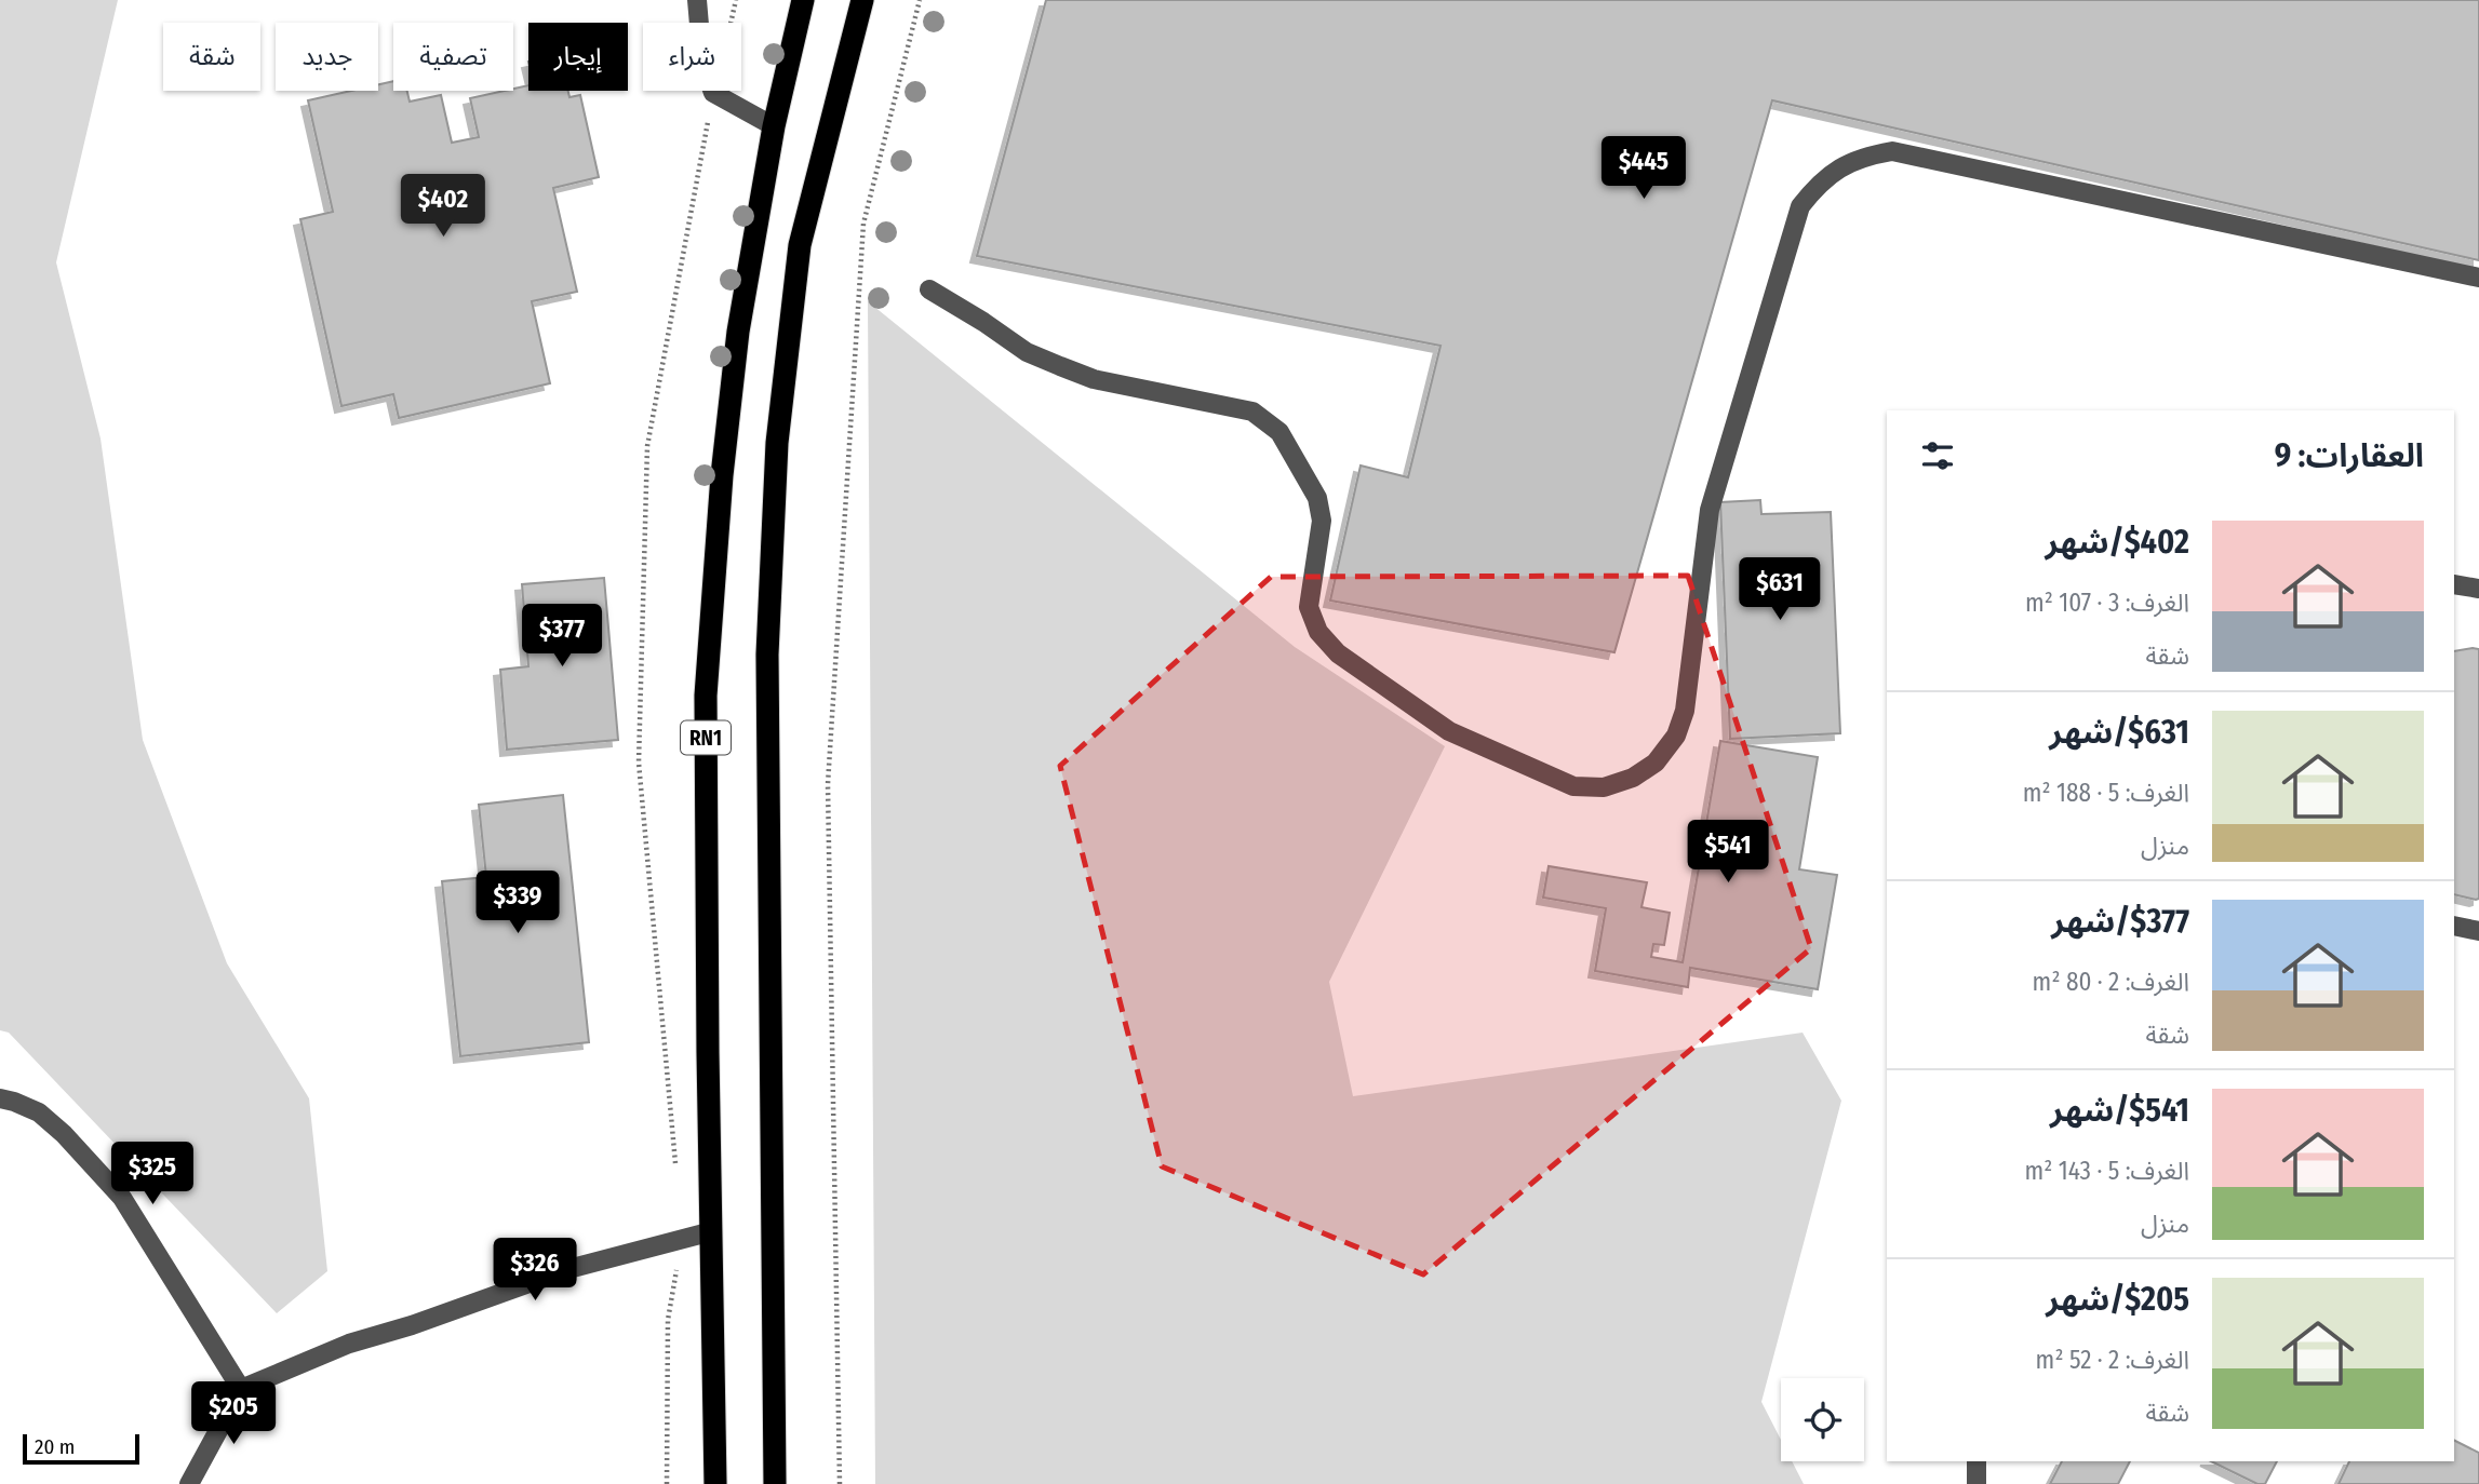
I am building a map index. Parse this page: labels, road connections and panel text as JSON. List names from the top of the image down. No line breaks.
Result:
{"streets":{"highway":["RN1"]},"scale_bar":"20 m","page":{"chip":["شراء","إيجار","تصفية","جديد","شقة"],"price":["$445","$402","$631","$377","$541","$339","$325","$326","$205"],"heading":"العقارات: 9","list":[{"name":"$402/شهر","note":"الغرف: 3 · 107 m² · شقة"},{"name":"$631/شهر","note":"الغرف: 5 · 188 m² · منزل"},{"name":"$377/شهر","note":"الغرف: 2 · 80 m² · شقة"},{"name":"$541/شهر","note":"الغرف: 5 · 143 m² · منزل"},{"name":"$205/شهر","note":"الغرف: 2 · 52 m² · شقة"}],"scale":"20 m"}}
